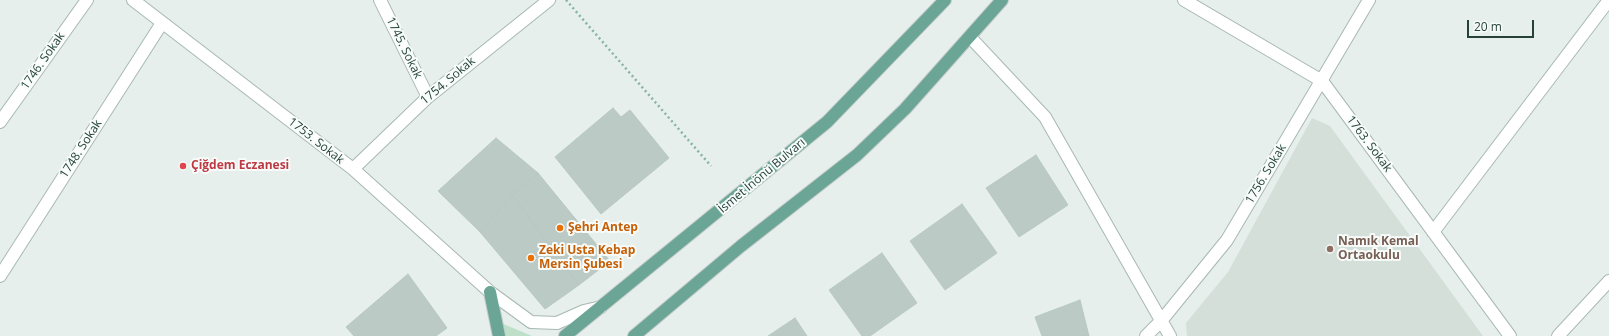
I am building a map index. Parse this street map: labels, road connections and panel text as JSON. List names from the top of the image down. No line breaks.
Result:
{"streets":{"main road":["İsmet İnönü Bulvarı"],"street":["1745. Sokak","1746. Sokak","1754. Sokak","1753. Sokak","1763. Sokak","1748. Sokak","1756. Sokak"]},"crossings":[["1745. Sokak","1754. Sokak"],["1754. Sokak","1753. Sokak"],["1753. Sokak","1748. Sokak"],["1753. Sokak","İsmet İnönü Bulvarı"],["1763. Sokak","1756. Sokak"]],"places":["Çiğdem Eczanesi","Şehri Antep","Namık Kemal Ortaokulu","Zeki Usta Kebap Mersin Şubesi"],"scale_bar":"20 m"}
